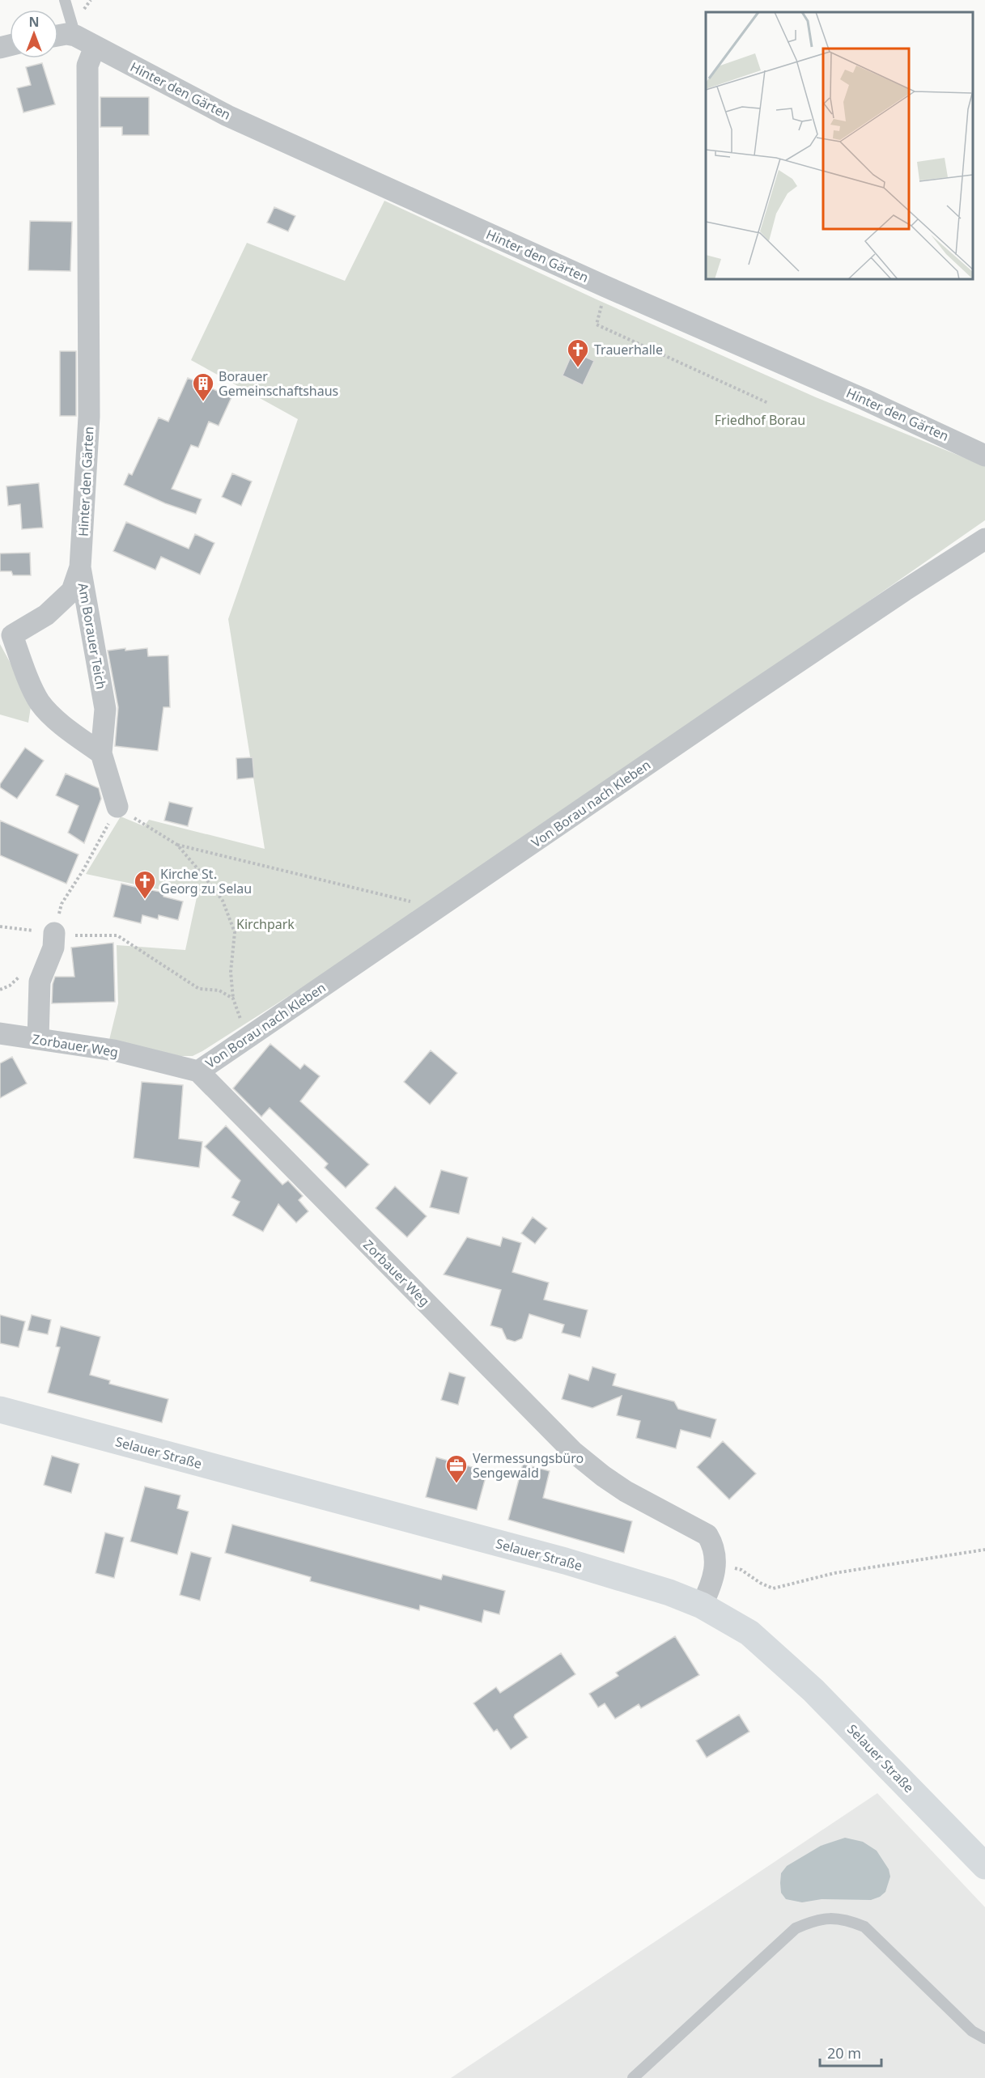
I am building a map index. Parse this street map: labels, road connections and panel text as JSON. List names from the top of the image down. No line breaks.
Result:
{"streets":{"main road":["Selauer Straße"],"street":["Hinter den Gärten","Am Borauer Teich","Von Borau nach Kleben","Zorbauer Weg"]},"crossings":[["Hinter den Gärten","Am Borauer Teich"],["Von Borau nach Kleben","Zorbauer Weg"],["Zorbauer Weg","Selauer Straße"]],"parks":["Friedhof Borau","Kirchpark"],"places":{"church":["Trauerhalle","Kirche St. Georg zu Selau"],"building":["Borauer Gemeinschaftshaus"],"office":["Vermessungsbüro Sengewald"]},"scale_bar":"20 m","north":"top"}
